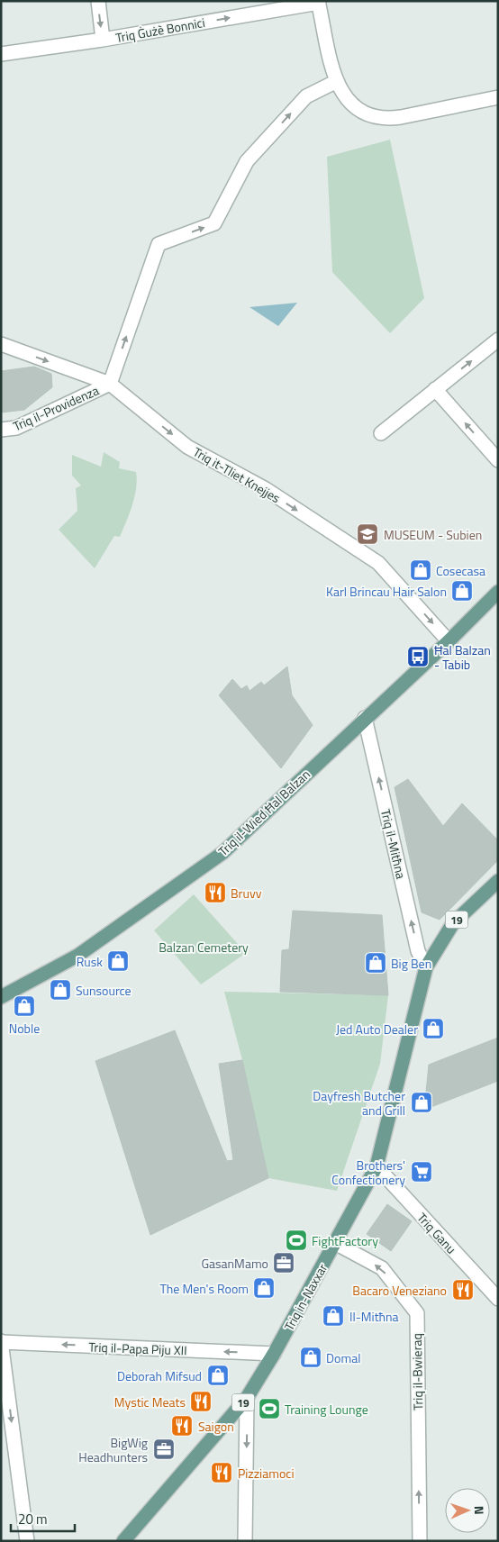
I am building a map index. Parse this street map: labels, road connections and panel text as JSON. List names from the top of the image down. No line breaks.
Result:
{"streets":{"main road":["Triq il-Wied Ħal Balzan","19","Triq in-Naxxar"],"street":["Triq Ġużè Bonnici","Triq il-Providenza","Triq it-Tliet Knejjes","Triq il-Mitħna","Triq Ganu","Triq il-Papa Piju XII","Triq il-Bwieraq"]},"crossings":[["Triq il-Providenza","Triq it-Tliet Knejjes"],["Triq it-Tliet Knejjes","Triq il-Wied Ħal Balzan"],["Triq il-Wied Ħal Balzan","Triq il-Mitħna"],["Triq il-Mitħna","Triq in-Naxxar"],["Triq Ganu","Triq in-Naxxar"],["Triq in-Naxxar","Triq il-Papa Piju XII"],["Triq in-Naxxar","Triq il-Bwieraq"]],"one_way":["Triq Ġużè Bonnici","Triq it-Tliet Knejjes","Triq il-Mitħna","Triq il-Papa Piju XII","Triq il-Bwieraq"],"parks":["Balzan Cemetery"],"places":{"school or university":["MUSEUM - Subien"],"shop":["Cosecasa","Karl Brincau Hair Salon","Rusk","Big Ben","Sunsource","Noble","Jed Auto Dealer","Dayfresh Butcher and Grill","The Men's Room","Il-Mitħna","Domal","Deborah Mifsud"],"bus stop":["Ħal Balzan - Tabib"],"restaurant":["Bruvv","Bacaro Veneziano","Mystic Meats","Saigon","Pizziamoci"],"supermarket":["Brothers' Confectionery"],"sports":["FightFactory","Training Lounge"],"office":["GasanMamo","BigWig Headhunters"]},"scale_bar":"20 m","north":"right"}
